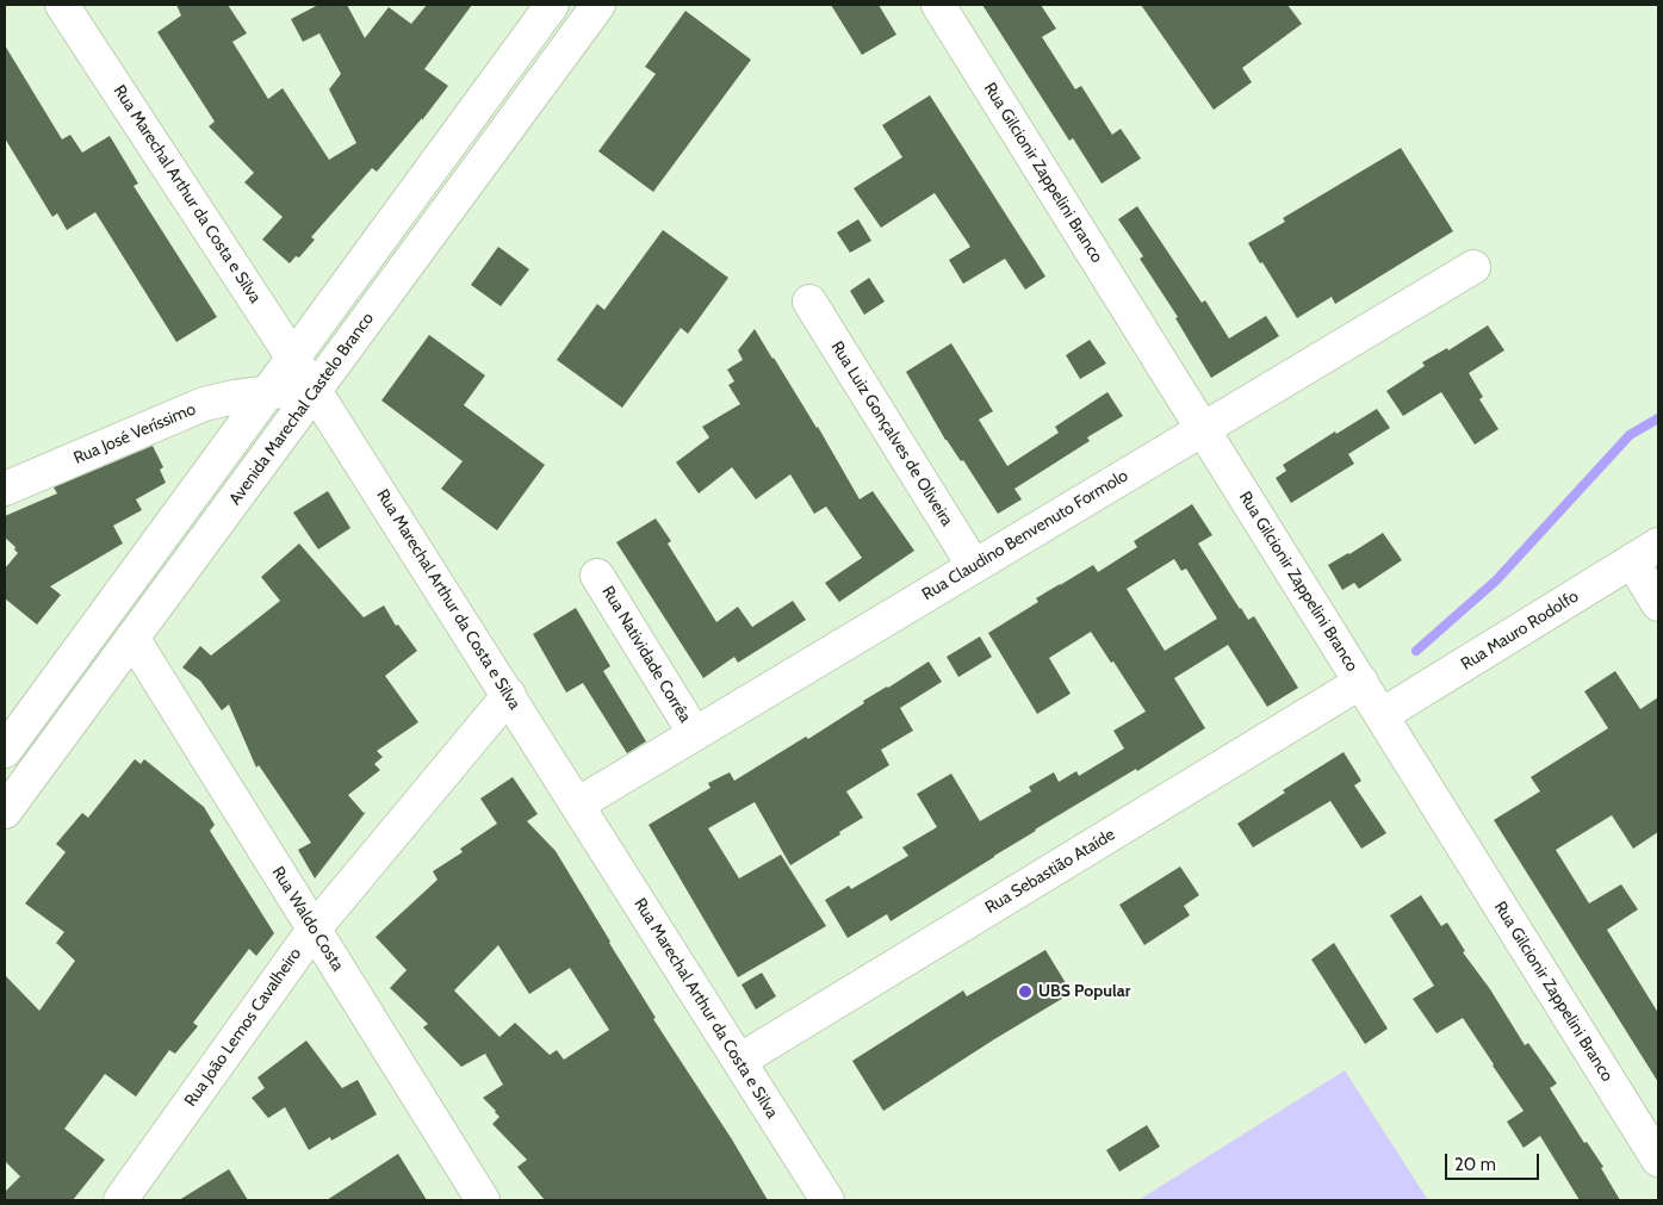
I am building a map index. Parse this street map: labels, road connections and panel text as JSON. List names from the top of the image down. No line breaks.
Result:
{"streets":{"street":["Rua Gilcionir Zappelini Branco","Rua Marechal Arthur da Costa e Silva","Avenida Marechal Castelo Branco","Rua José Veríssimo","Rua Luiz Gonçalves de Oliveira","Rua Claudino Benvenuto Formolo","Rua Mauro Rodolfo","Rua Natividade Corrêa","Rua Sebastião Ataíde","Rua Waldo Costa","Rua João Lemos Cavalheiro"]},"crossings":[["Rua Gilcionir Zappelini Branco","Rua Claudino Benvenuto Formolo"],["Rua Gilcionir Zappelini Branco","Rua Mauro Rodolfo"],["Rua Gilcionir Zappelini Branco","Rua Sebastião Ataíde"],["Rua Marechal Arthur da Costa e Silva","Avenida Marechal Castelo Branco"],["Rua Marechal Arthur da Costa e Silva","Rua José Veríssimo"],["Rua Marechal Arthur da Costa e Silva","Rua Claudino Benvenuto Formolo"],["Rua Marechal Arthur da Costa e Silva","Rua Sebastião Ataíde"],["Rua Marechal Arthur da Costa e Silva","Rua João Lemos Cavalheiro"],["Avenida Marechal Castelo Branco","Rua José Veríssimo"],["Avenida Marechal Castelo Branco","Rua Waldo Costa"],["Rua Luiz Gonçalves de Oliveira","Rua Claudino Benvenuto Formolo"],["Rua Claudino Benvenuto Formolo","Rua Natividade Corrêa"],["Rua Waldo Costa","Rua João Lemos Cavalheiro"]],"places":["UBS Popular"],"scale_bar":"20 m"}
